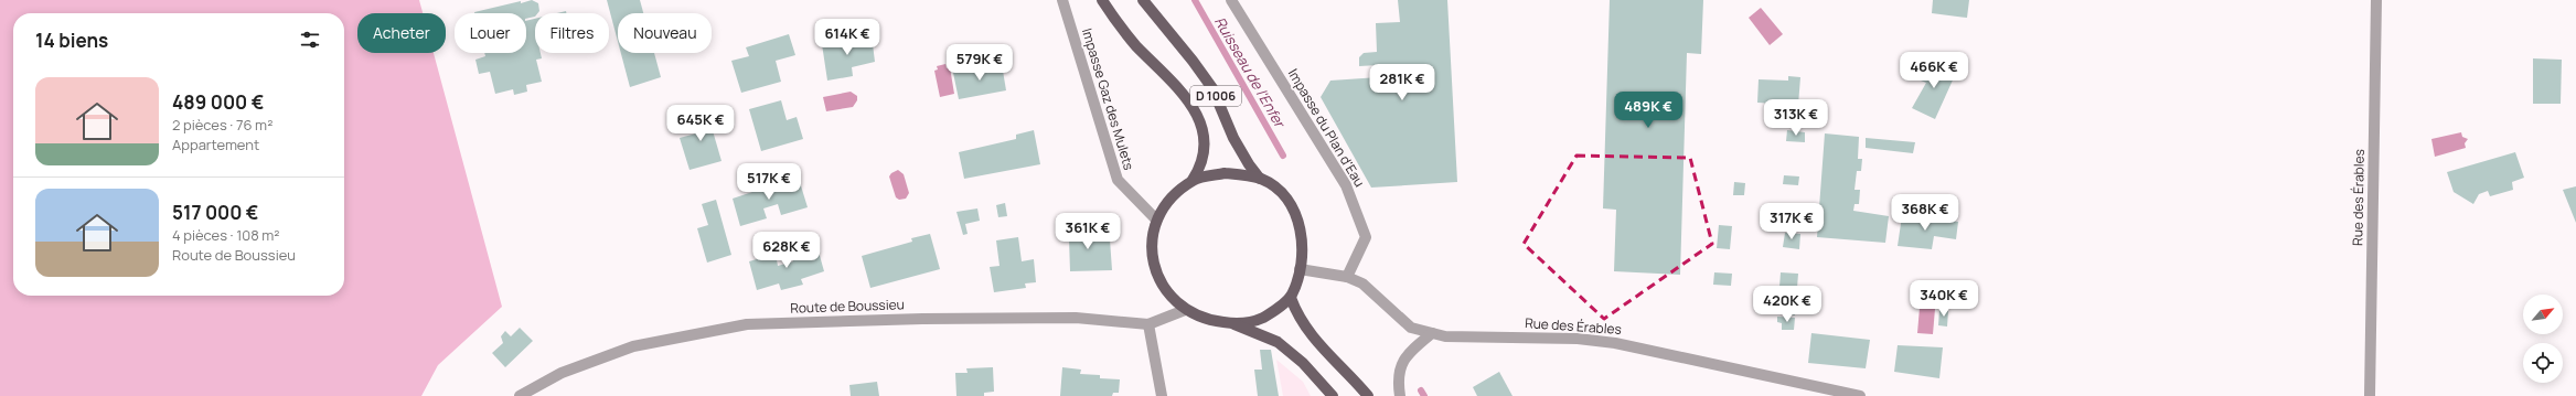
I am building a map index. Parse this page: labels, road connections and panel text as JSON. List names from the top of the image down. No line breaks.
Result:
{"streets":{"main road":["D 1006"],"street":["Impasse Gaz des Mulets","Impasse du Plan d'Eau","Rue des Érables","Route de Boussieu"]},"crossings":[["D 1006","Impasse Gaz des Mulets"],["D 1006","Rue des Érables"],["D 1006","Route de Boussieu"],["Impasse Gaz des Mulets","Rue des Érables"],["Impasse Gaz des Mulets","Route de Boussieu"],["Impasse du Plan d'Eau","Rue des Érables"],["Rue des Érables","Route de Boussieu"]],"water":["Ruisseau de l'Enfer"],"north":"top right","page":{"chip":["Acheter","Louer","Filtres","Nouveau"],"heading":"14 biens","price":["614K €","579K €","466K €","281K €","489K €","313K €","645K €","517K €","368K €","317K €","361K €","628K €","340K €","420K €"],"list":[{"name":"489 000 €","note":"2 pièces · 76 m² · Appartement"},{"name":"517 000 €","note":"4 pièces · 108 m² · Route de Boussieu"}]}}
